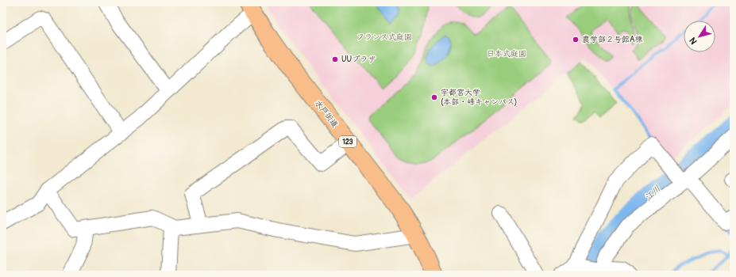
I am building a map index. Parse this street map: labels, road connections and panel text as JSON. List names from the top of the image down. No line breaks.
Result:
{"streets":{"highway":["水戸街道","123"]},"water":["江川"],"parks":["フランス式庭園","日本式庭園"],"places":["農学部２号館A棟","UUプラザ","宇都宮大学 (本部・峰キャンパス)"],"north":"bottom left"}
